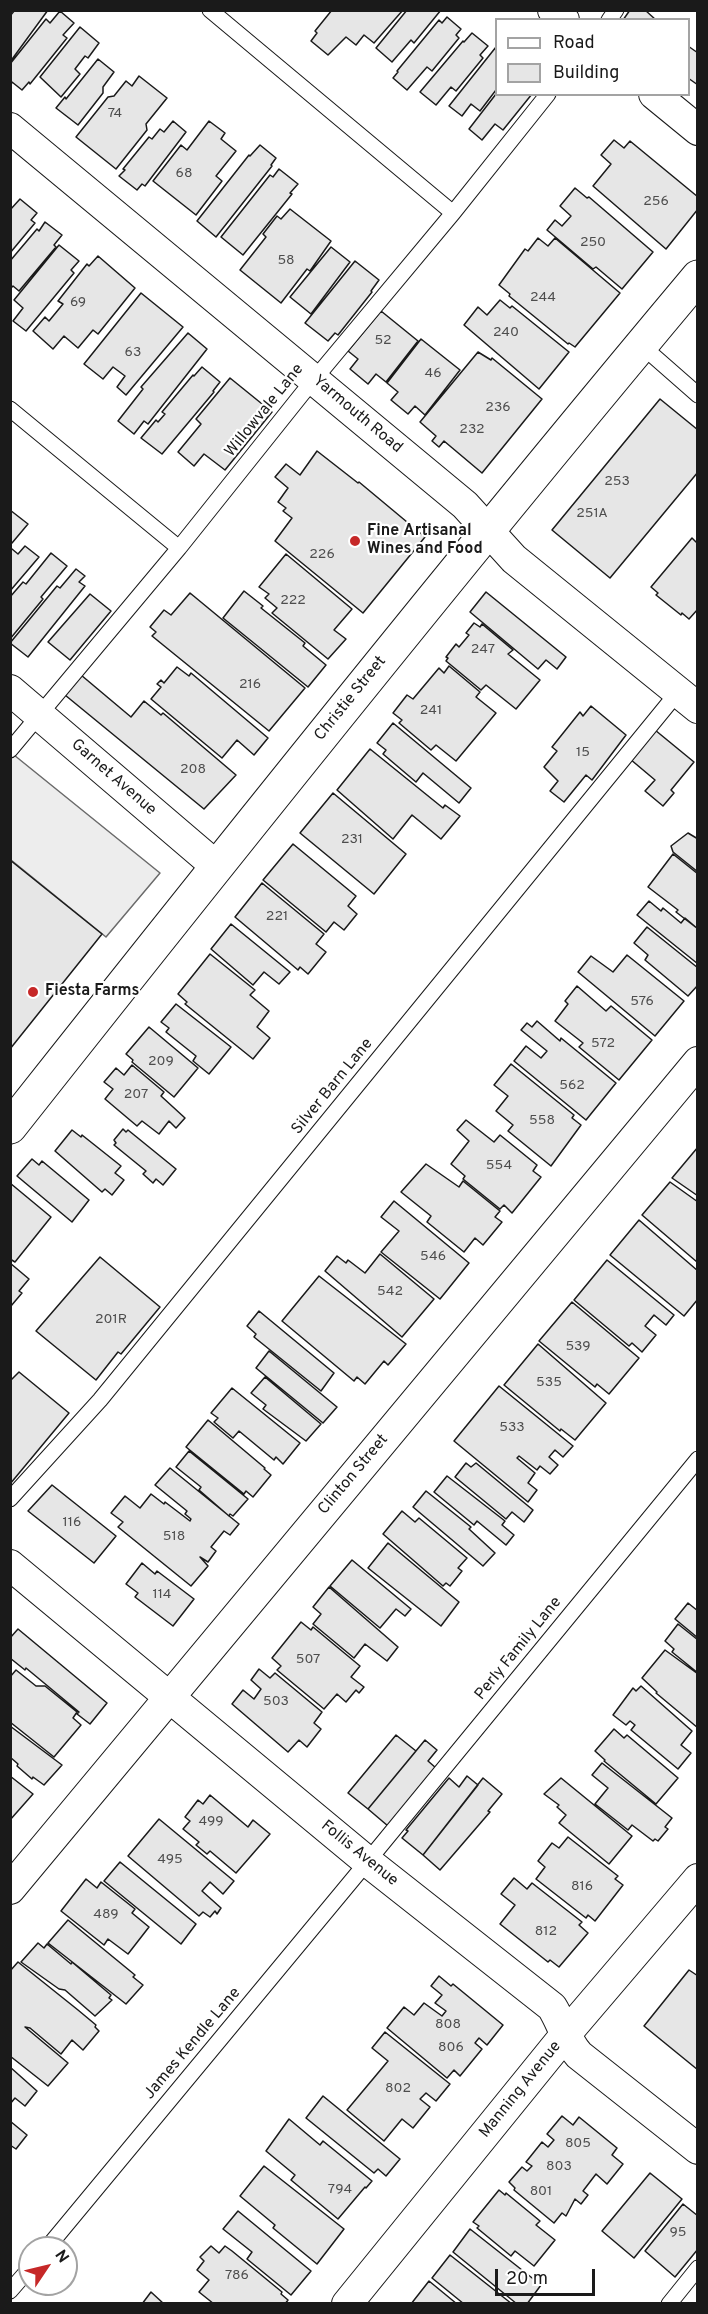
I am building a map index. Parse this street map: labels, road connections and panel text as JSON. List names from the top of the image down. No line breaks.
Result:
{"streets":{"street":["Yarmouth Road","Christie Street","Garnet Avenue","Clinton Street","Follis Avenue","Manning Avenue"],"lane":["Willowvale Lane","Silver Barn Lane","Perly Family Lane","James Kendle Lane"]},"crossings":[["Willowvale Lane","Yarmouth Road"],["Willowvale Lane","Garnet Avenue"],["Yarmouth Road","Christie Street"],["Yarmouth Road","Silver Barn Lane"],["Christie Street","Garnet Avenue"],["Clinton Street","Follis Avenue"],["Perly Family Lane","Follis Avenue"],["Perly Family Lane","James Kendle Lane"],["Follis Avenue","James Kendle Lane"],["Follis Avenue","Manning Avenue"]],"places":["Fine Artisanal Wines and Food","Fiesta Farms"],"house_numbers":["74","68","256","250","58","244","69","240","52","63","46","236","232","253","251A","226","222","247","216","241","15","208","231","221","576","572","209","562","207","558","554","546","542","201R","539","535","533","116","518","114","507","503","499","495","816","489","812","808","806","802","805","803","794","801","95","786"],"legend":["Road","Building"],"scale_bar":"20 m","north":"top right"}
